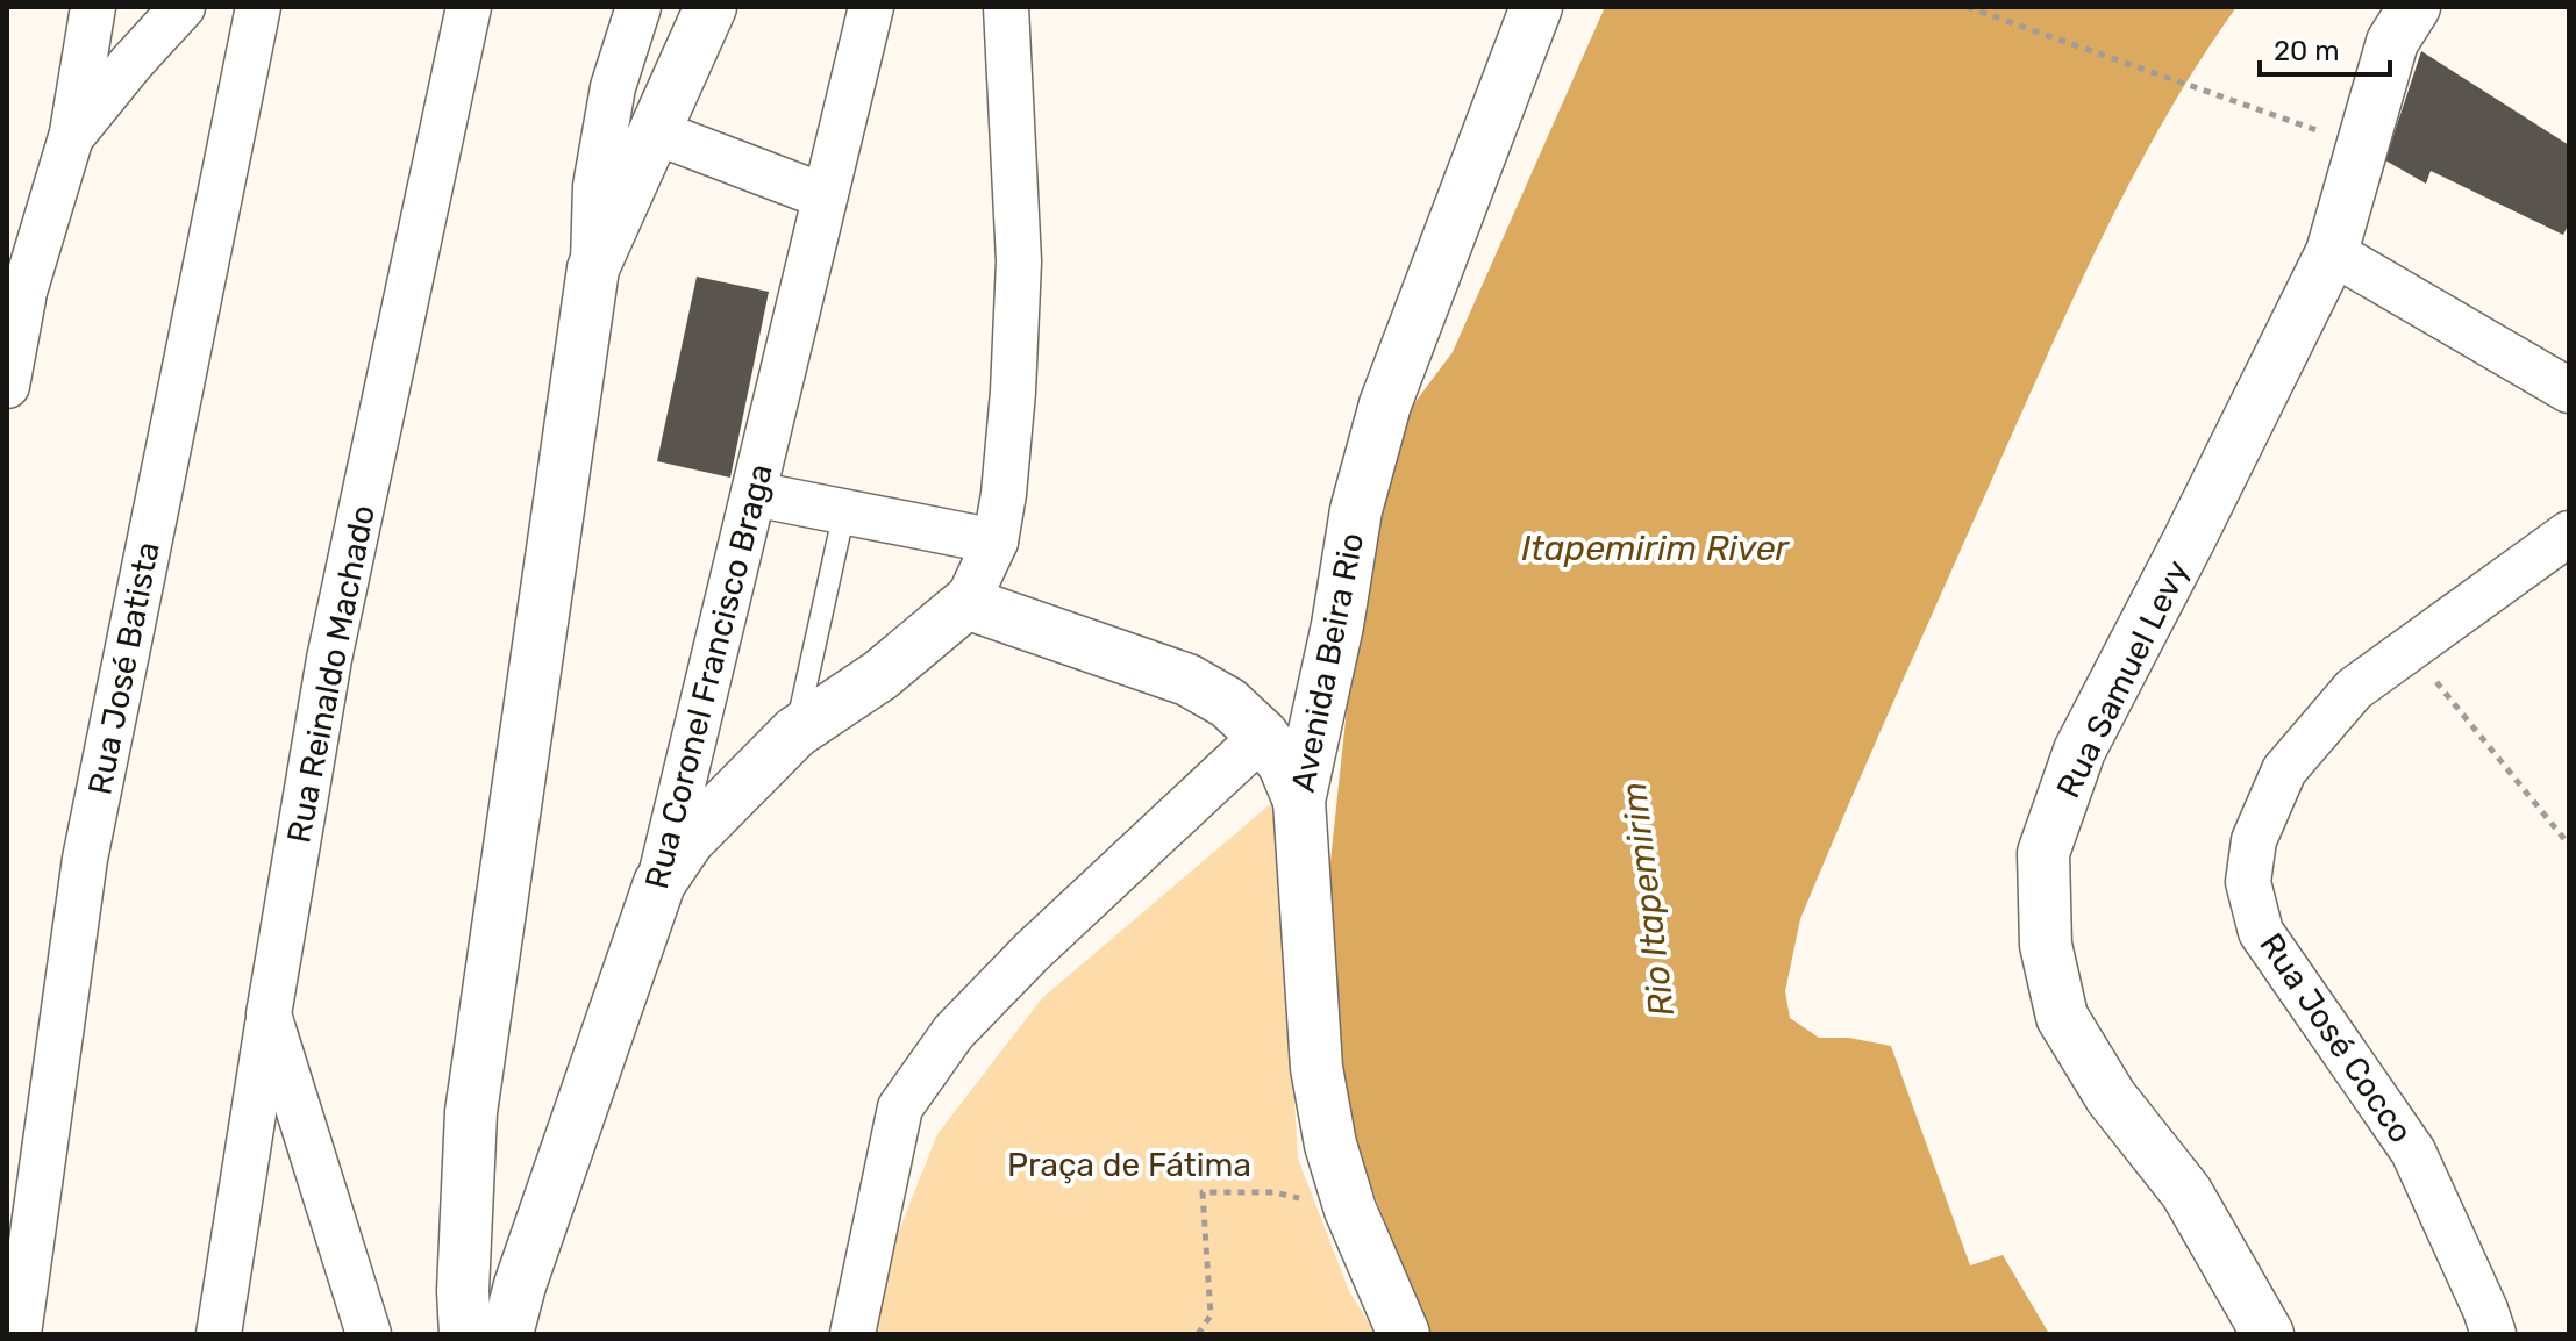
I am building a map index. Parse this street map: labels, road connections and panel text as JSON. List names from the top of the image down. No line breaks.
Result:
{"streets":{"main road":["Avenida Beira Rio","Rua Coronel Francisco Braga","Rua Samuel Levy"],"street":["Rua José Batista","Rua Reinaldo Machado","Rua José Cocco"]},"water":["Itapemirim River","Rio Itapemirim"],"parks":["Praça de Fátima"],"scale_bar":"20 m"}
